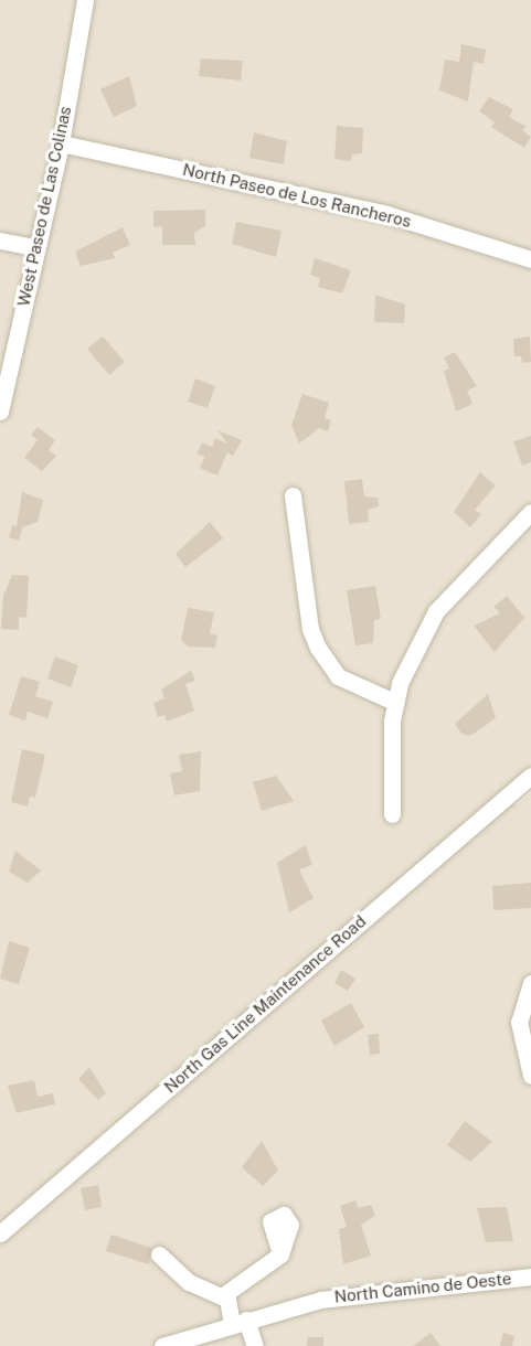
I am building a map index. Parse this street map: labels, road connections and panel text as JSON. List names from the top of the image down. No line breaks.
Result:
{"streets":{"street":["North Paseo de Los Rancheros","West Paseo de Las Colinas","North Gas Line Maintenance Road","North Camino de Oeste"]},"crossings":[["North Paseo de Los Rancheros","West Paseo de Las Colinas"]]}
